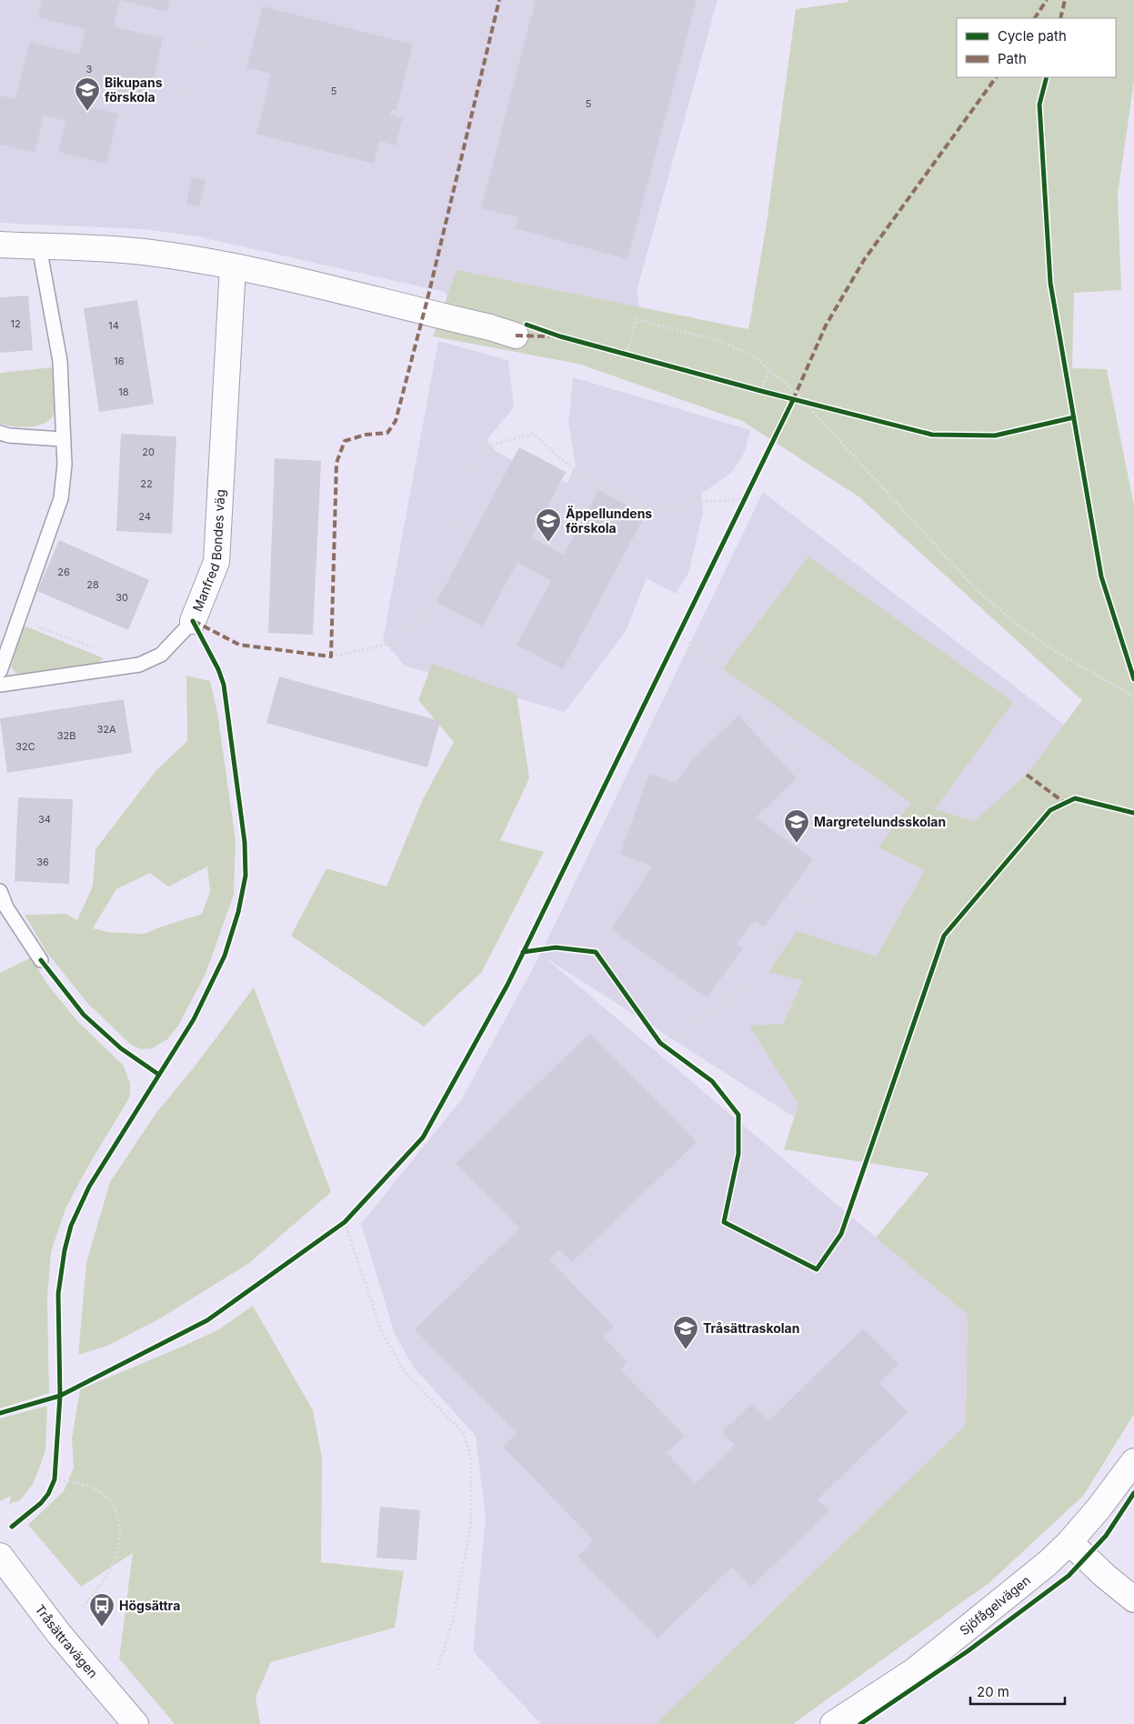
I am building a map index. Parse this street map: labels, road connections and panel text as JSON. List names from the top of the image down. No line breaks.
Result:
{"streets":{"street":["Manfred Bondes väg","Sjöfågelvägen","Tråsättravägen"]},"places":{"school or university":["Bikupans förskola","Äppellundens förskola","Margretelundsskolan","Tråsättraskolan"],"bus stop":["Högsättra"]},"house_numbers":["3","5","5","12","14","16","18","20","22","24","26","28","30","32A","32B","32C","34","36"],"legend":["Cycle path","Path"],"scale_bar":"20 m"}
